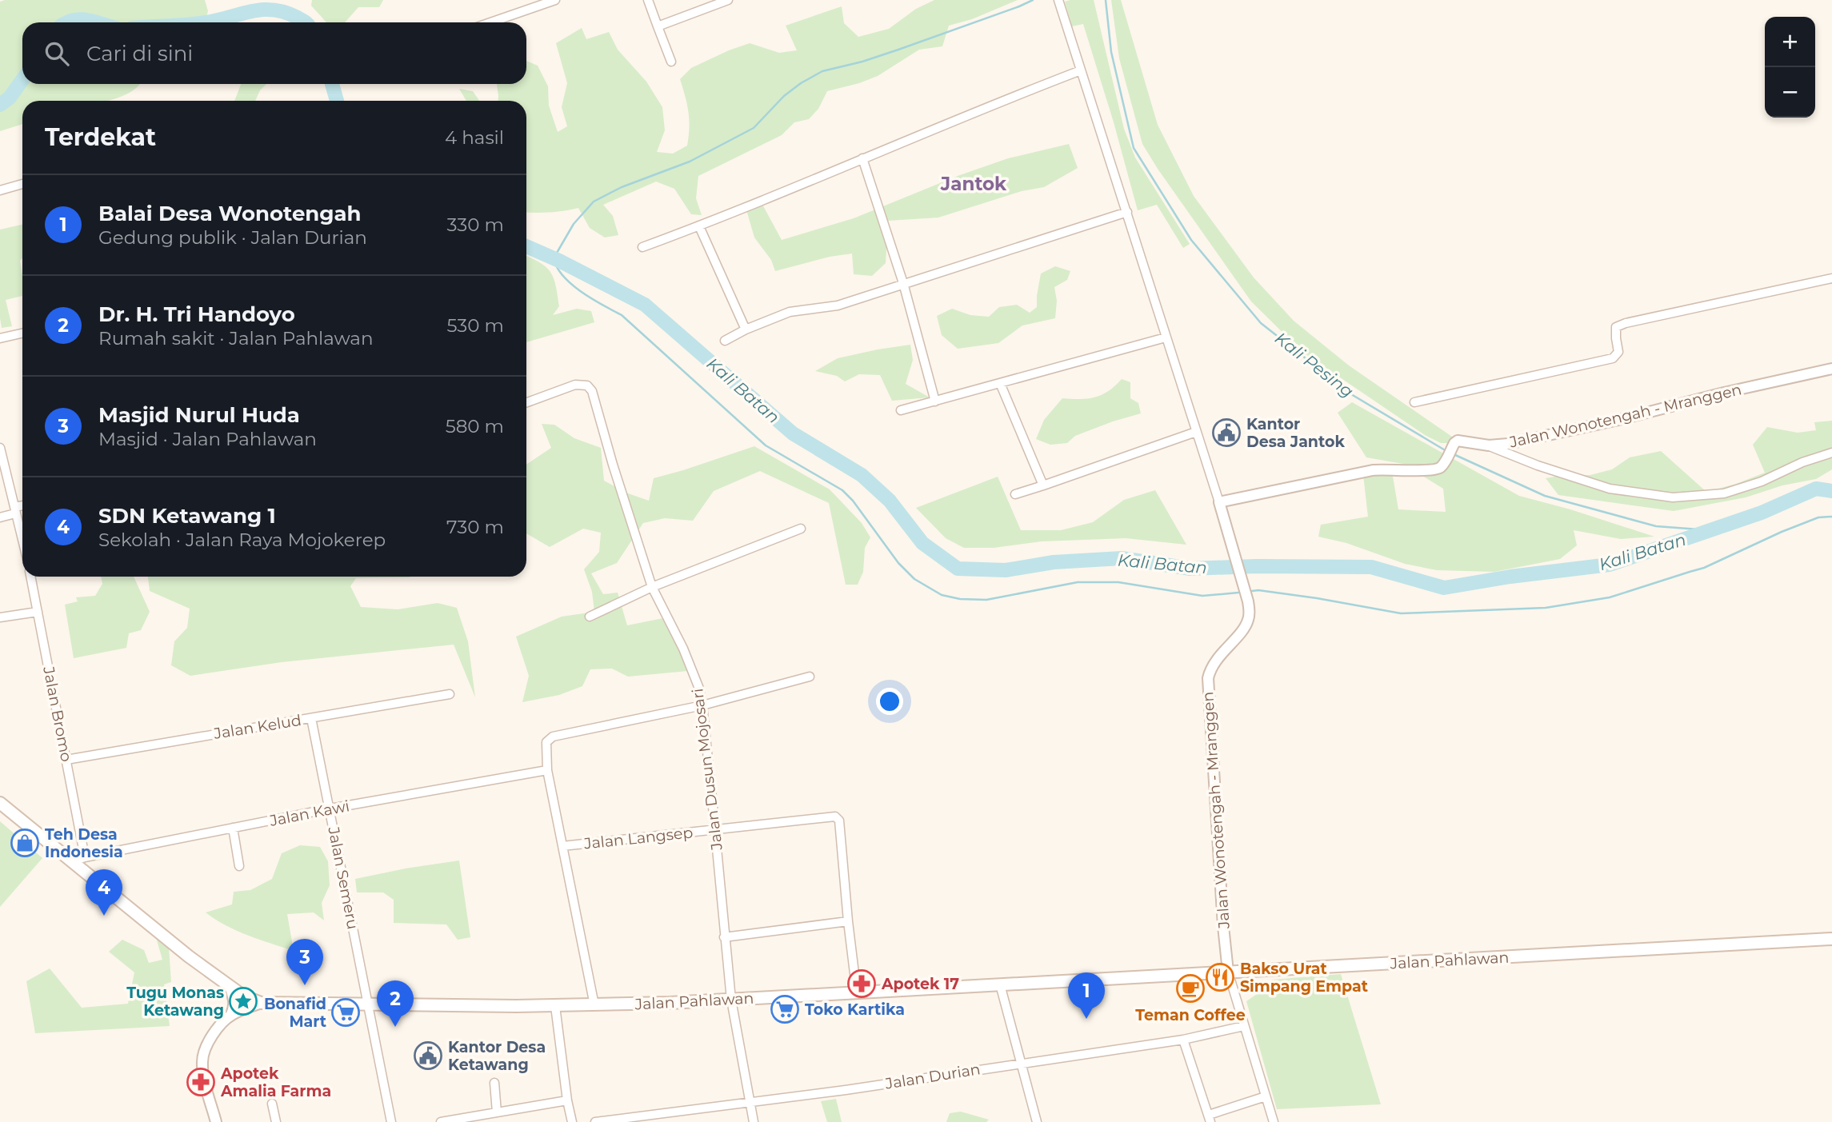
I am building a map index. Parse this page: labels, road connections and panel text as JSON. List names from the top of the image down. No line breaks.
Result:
{"streets":{"main road":["Jalan Pahlawan"],"street":["Jalan Wonotengah - Mranggen","Jalan Bromo","Jalan Kelud","Jalan Dusun Mojosari","Jalan Kawi","Jalan Langsep","Jalan Semeru","Jalan Durian"]},"crossings":[["Jalan Wonotengah - Mranggen","Jalan Pahlawan"],["Jalan Bromo","Jalan Kelud"],["Jalan Bromo","Jalan Kawi"],["Jalan Kelud","Jalan Semeru"],["Jalan Dusun Mojosari","Jalan Langsep"],["Jalan Dusun Mojosari","Jalan Pahlawan"],["Jalan Dusun Mojosari","Jalan Durian"],["Jalan Kawi","Jalan Semeru"],["Jalan Semeru","Jalan Pahlawan"]],"districts":["Jantok"],"water":["Kali Pesing","Kali Batan"],"places":{"public building":["Kantor Desa Jantok","Kantor Desa Ketawang"],"shop":["Teh Desa Indonesia"],"restaurant":["Bakso Urat Simpang Empat"],"pharmacy":["Apotek 17","Apotek Amalia Farma"],"cafe":["Teman Coffee"],"place":["Tugu Monas Ketawang"],"supermarket":["Toko Kartika","Bonafid Mart"]},"page":{"map_buttons":["+","−"],"search":"Cari di sini","heading":["Terdekat","4 hasil"],"list":[{"mark":"1","name":"Balai Desa Wonotengah","note":"Gedung publik · Jalan Durian","value":"330 m"},{"mark":"2","name":"Dr. H. Tri Handoyo","note":"Rumah sakit · Jalan Pahlawan","value":"530 m"},{"mark":"3","name":"Masjid Nurul Huda","note":"Masjid · Jalan Pahlawan","value":"580 m"},{"mark":"4","name":"SDN Ketawang 1","note":"Sekolah · Jalan Raya Mojokerep","value":"730 m"}],"pins":["4","3","1","2"]}}
